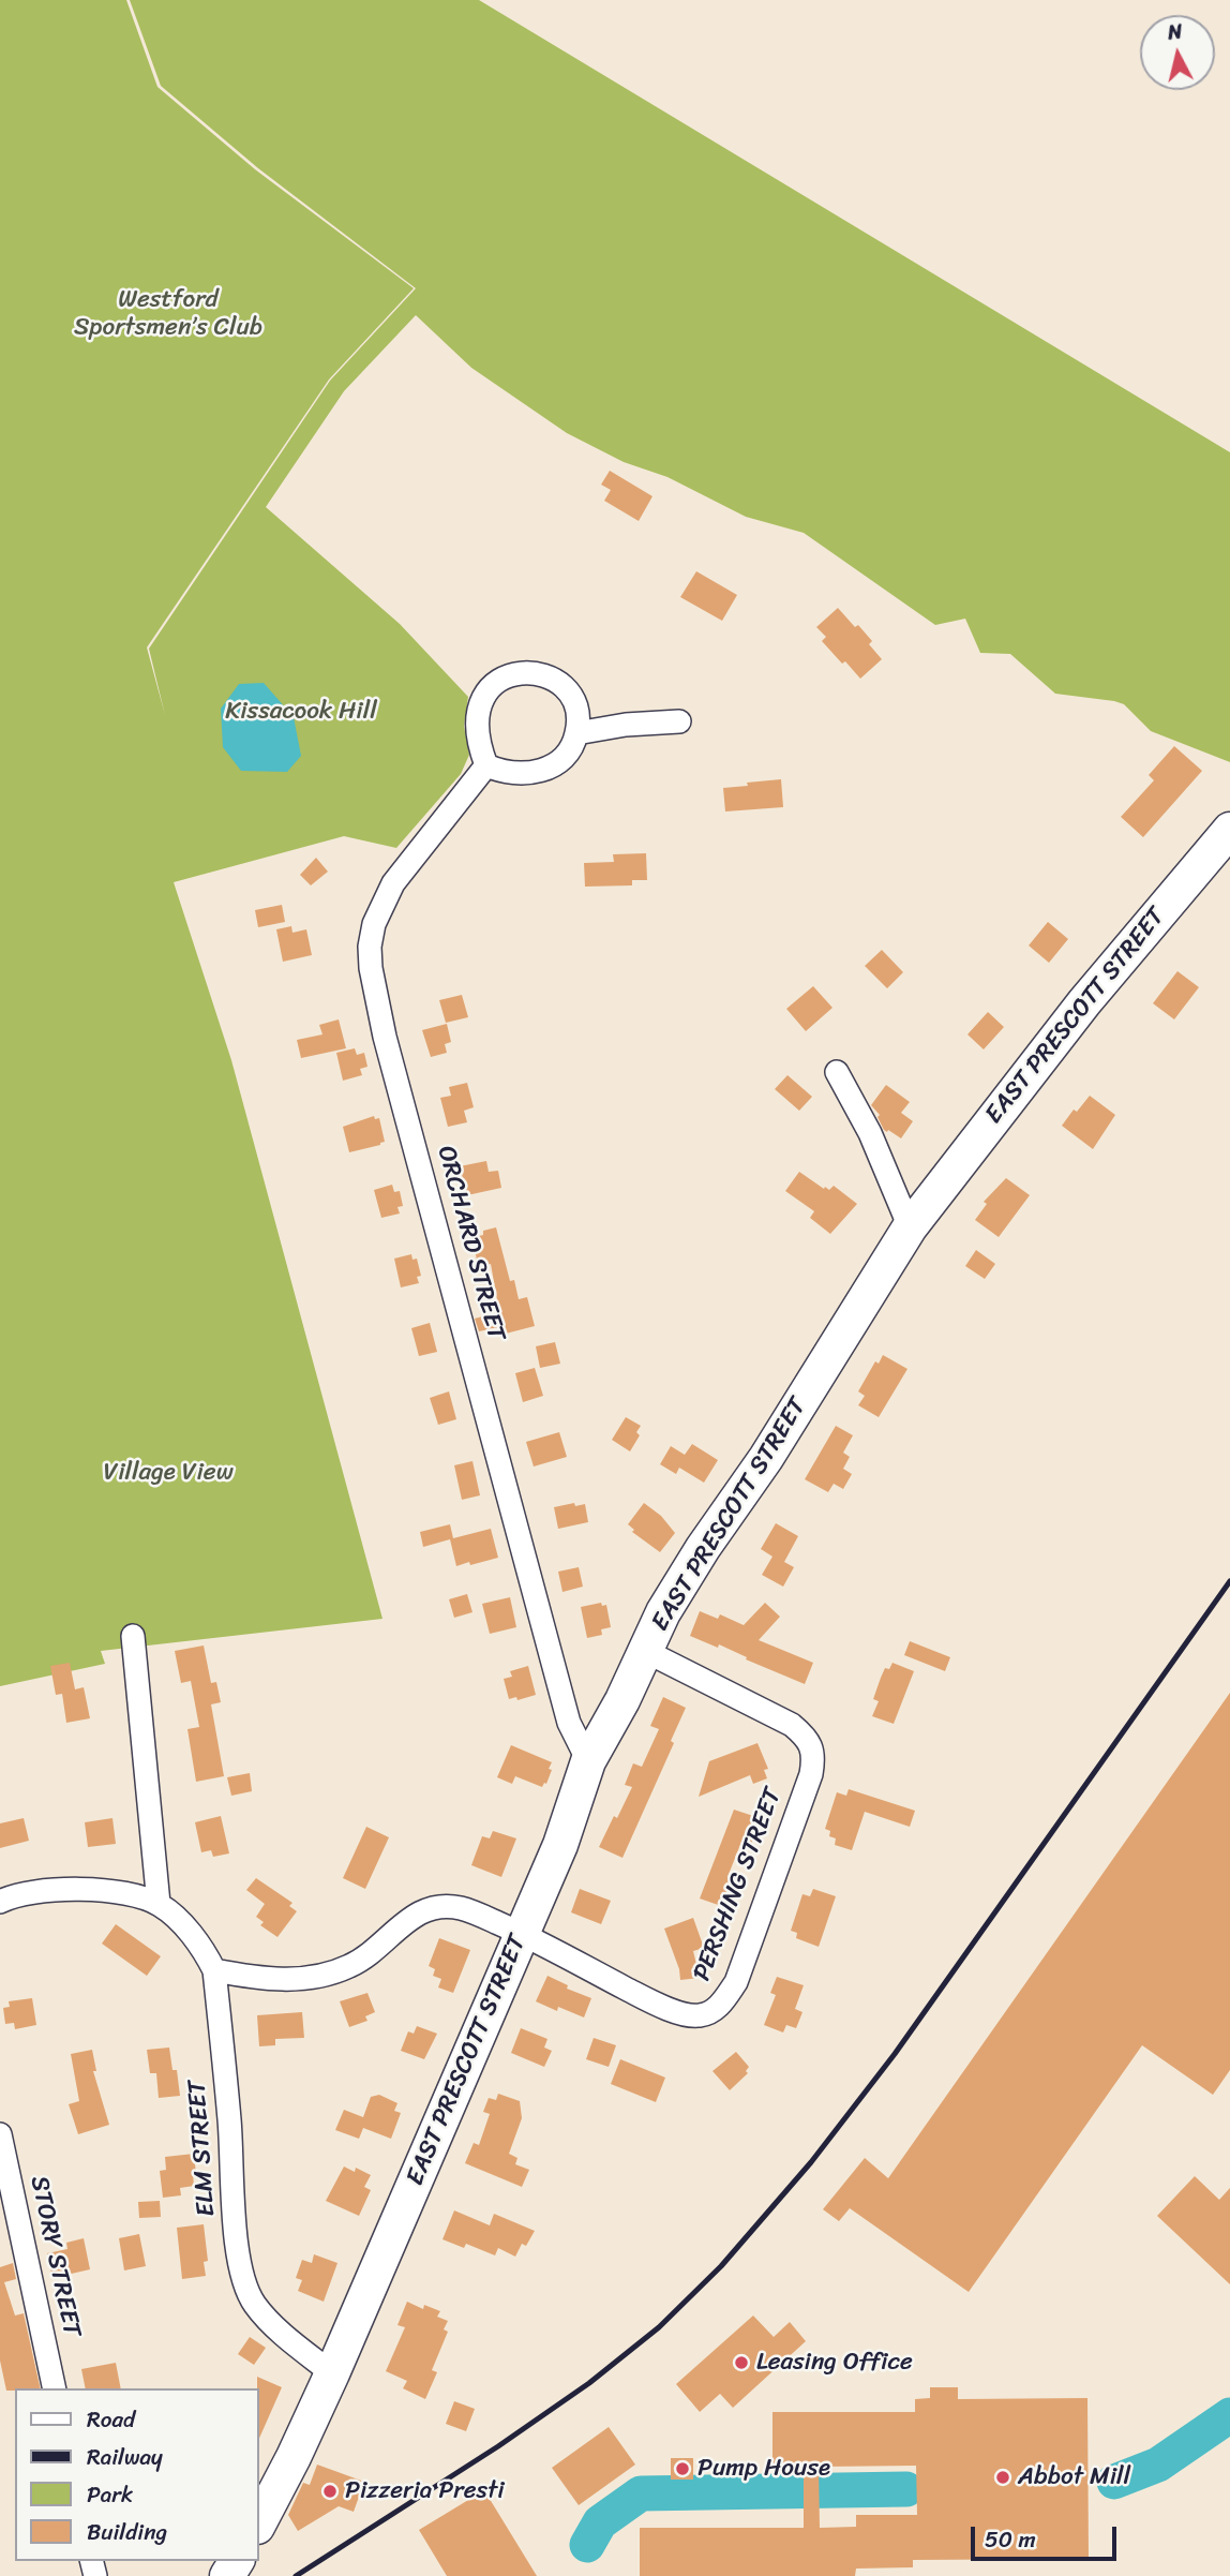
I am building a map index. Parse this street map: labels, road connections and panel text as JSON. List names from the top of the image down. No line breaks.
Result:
{"streets":{"main road":["EAST PRESCOTT STREET"],"street":["ORCHARD STREET","PERSHING STREET","ELM STREET","STORY STREET"]},"crossings":[["EAST PRESCOTT STREET","ORCHARD STREET"],["EAST PRESCOTT STREET","PERSHING STREET"],["EAST PRESCOTT STREET","ELM STREET"]],"parks":["Westford Sportsmen’s Club","Kissacook Hill","Village View"],"places":["Leasing Office","Pump House","Abbot Mill","Pizzeria Presti"],"legend":["Road","Railway","Park","Building"],"scale_bar":"50 m","north":"top"}
